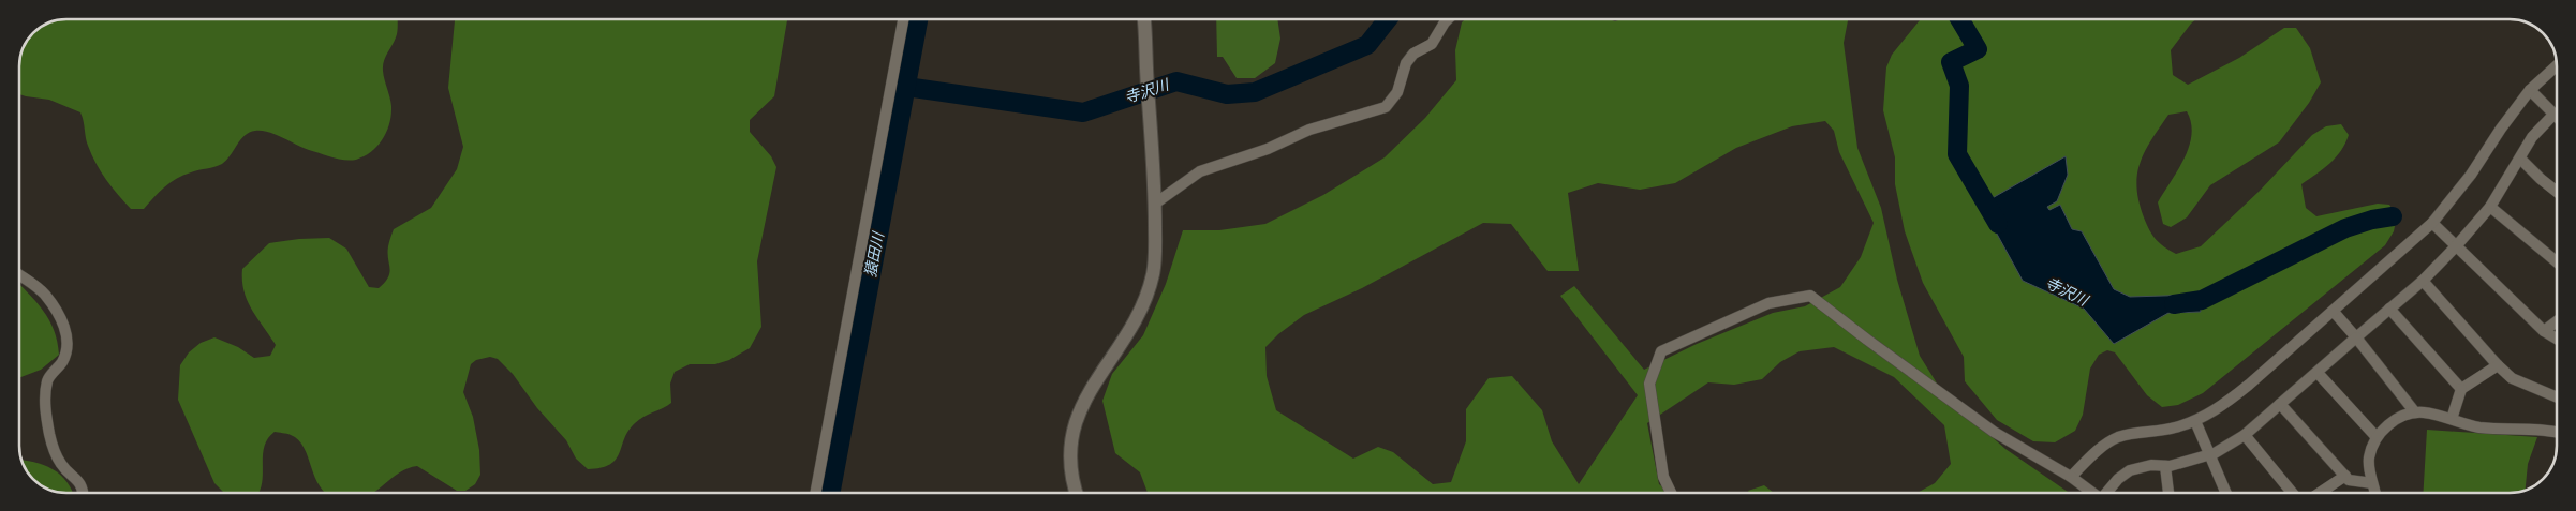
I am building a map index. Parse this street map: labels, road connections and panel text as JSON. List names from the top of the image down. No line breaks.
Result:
{"water":["寺沢川","猿田川"]}
